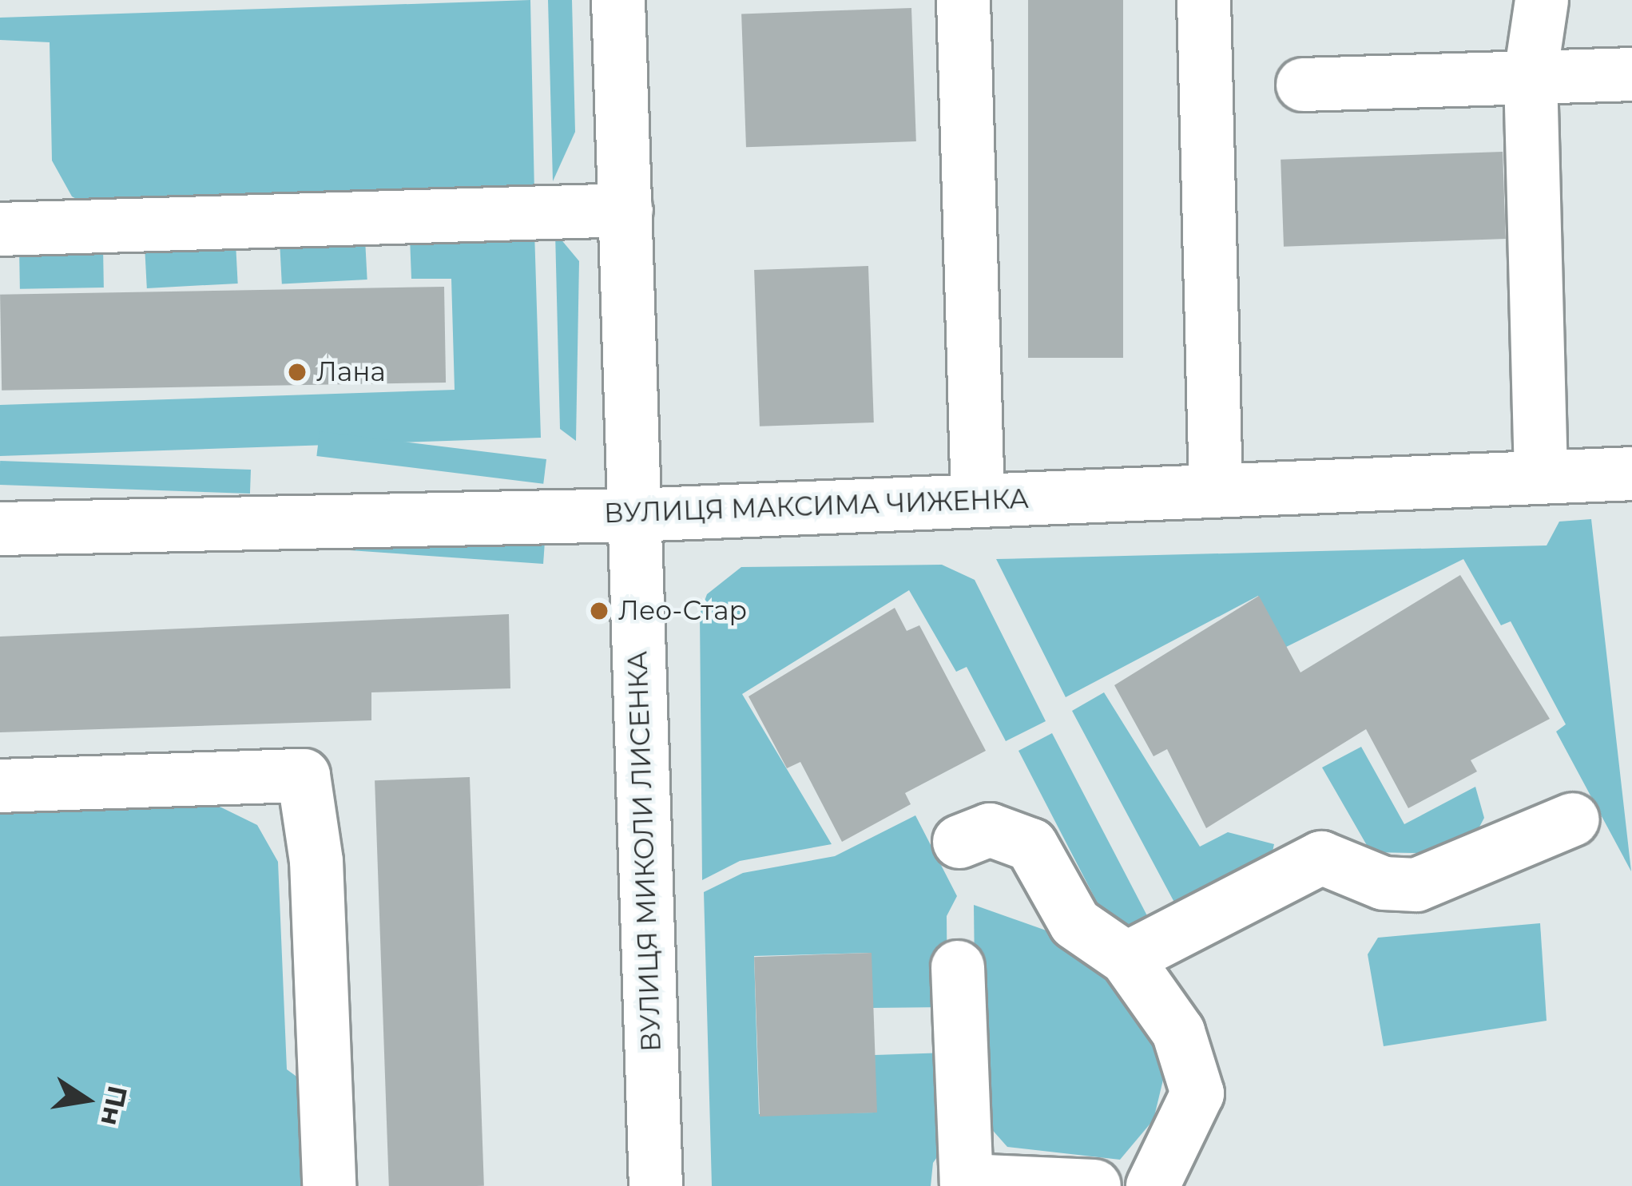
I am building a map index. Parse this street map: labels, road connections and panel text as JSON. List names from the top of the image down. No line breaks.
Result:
{"streets":{"street":["ВУЛИЦЯ МАКСИМА ЧИЖЕНКА","ВУЛИЦЯ МИКОЛИ ЛИСЕНКА"]},"crossings":[["ВУЛИЦЯ МАКСИМА ЧИЖЕНКА","ВУЛИЦЯ МИКОЛИ ЛИСЕНКА"]],"places":["Лана","Лео-Стар"],"north":"right"}
